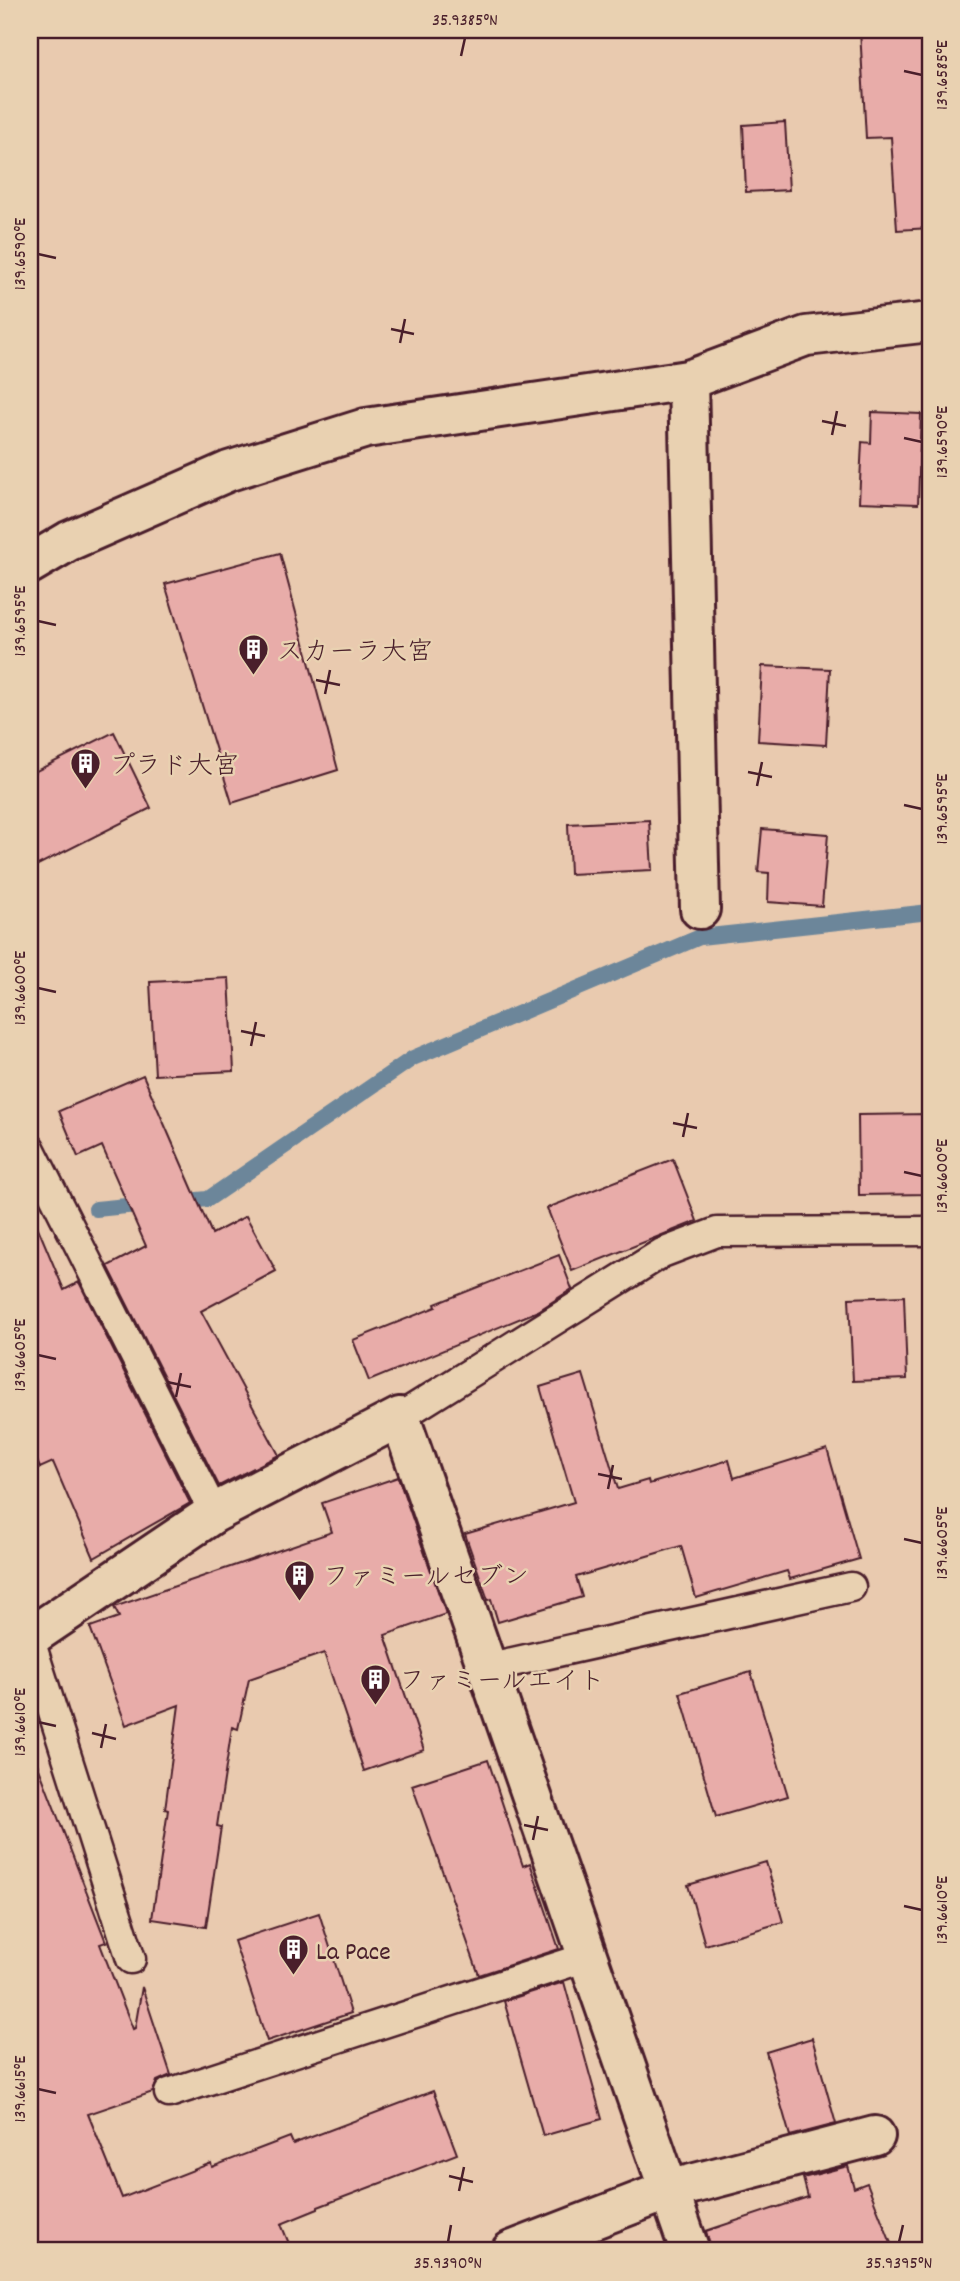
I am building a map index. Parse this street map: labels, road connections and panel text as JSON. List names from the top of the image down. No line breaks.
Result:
{"places":{"building":["スカーラ大宮","プラド大宮","ファミールセブン","ファミールエイト","La Pace"]},"coordinates":["35.9385°N","139.6585°E","139.6590°E","139.6595°E","139.6600°E","139.6605°E","139.6610°E","139.6615°E","35.9390°N","35.9395°N"]}
